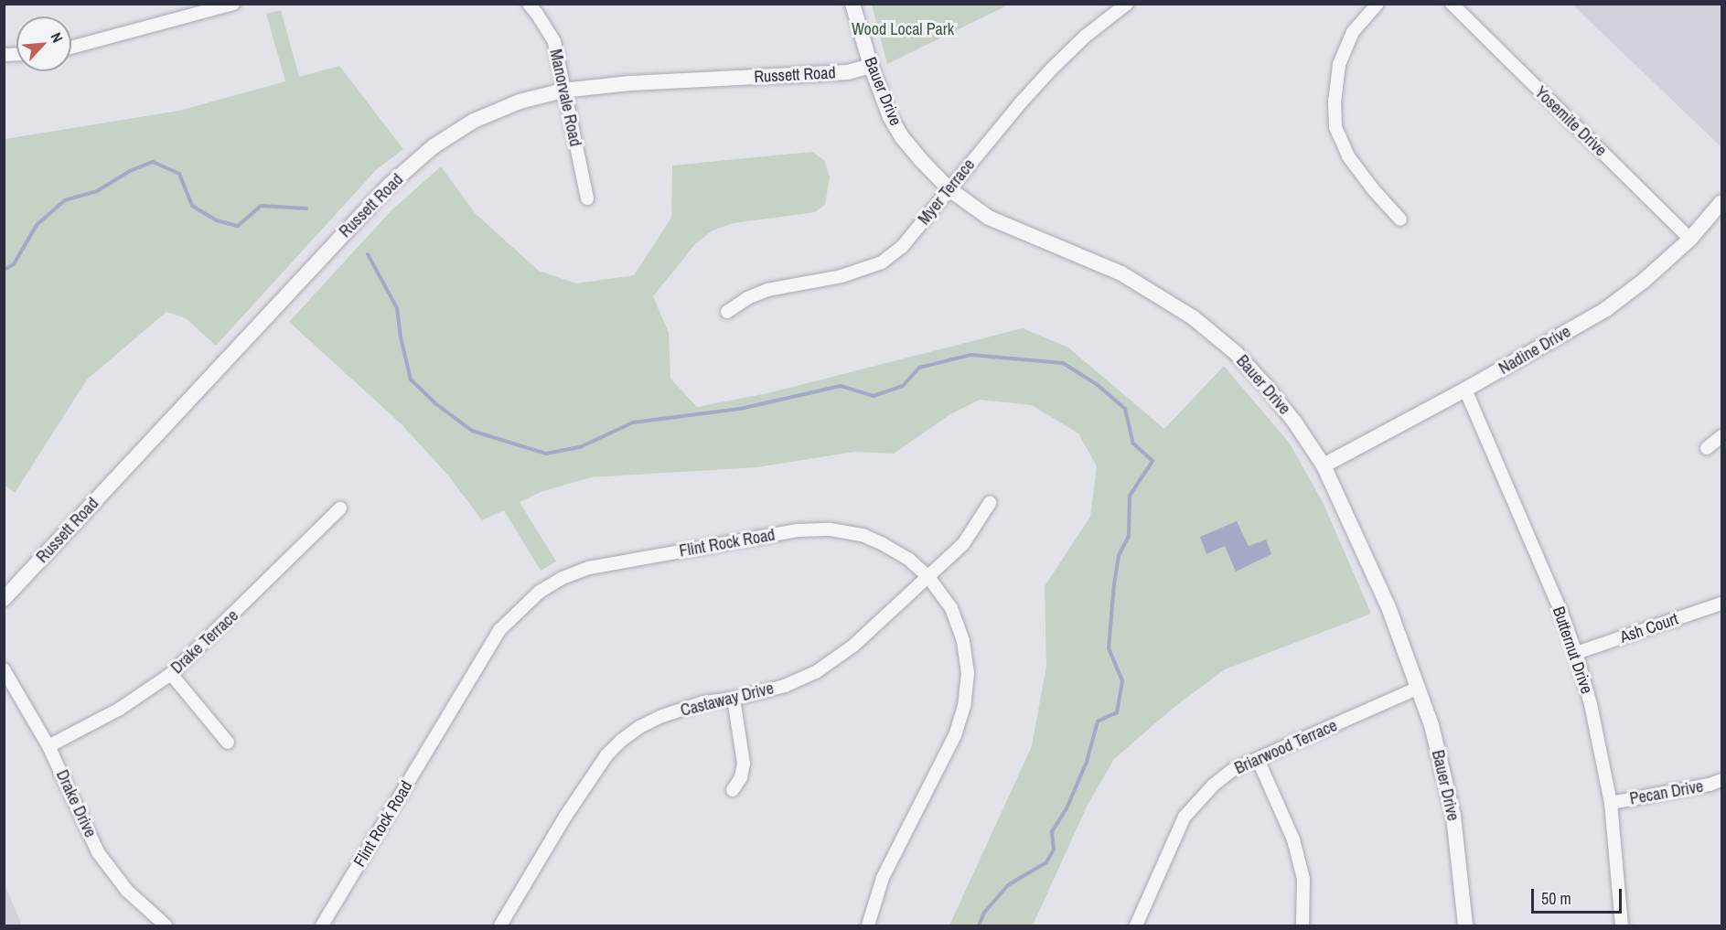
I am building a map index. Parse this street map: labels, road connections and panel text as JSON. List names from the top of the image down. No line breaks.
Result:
{"streets":{"street":["Russett Road","Bauer Drive","Manorvale Road","Yosemite Drive","Myer Terrace","Nadine Drive","Flint Rock Road","Ash Court","Drake Terrace","Butternut Drive","Castaway Drive","Briarwood Terrace","Pecan Drive","Drake Drive"]},"crossings":[["Russett Road","Bauer Drive"],["Russett Road","Manorvale Road"],["Bauer Drive","Myer Terrace"],["Bauer Drive","Nadine Drive"],["Bauer Drive","Briarwood Terrace"],["Yosemite Drive","Nadine Drive"],["Nadine Drive","Butternut Drive"],["Flint Rock Road","Castaway Drive"],["Ash Court","Butternut Drive"],["Drake Terrace","Drake Drive"],["Butternut Drive","Pecan Drive"]],"parks":["Wood Local Park"],"scale_bar":"50 m","north":"top right"}
